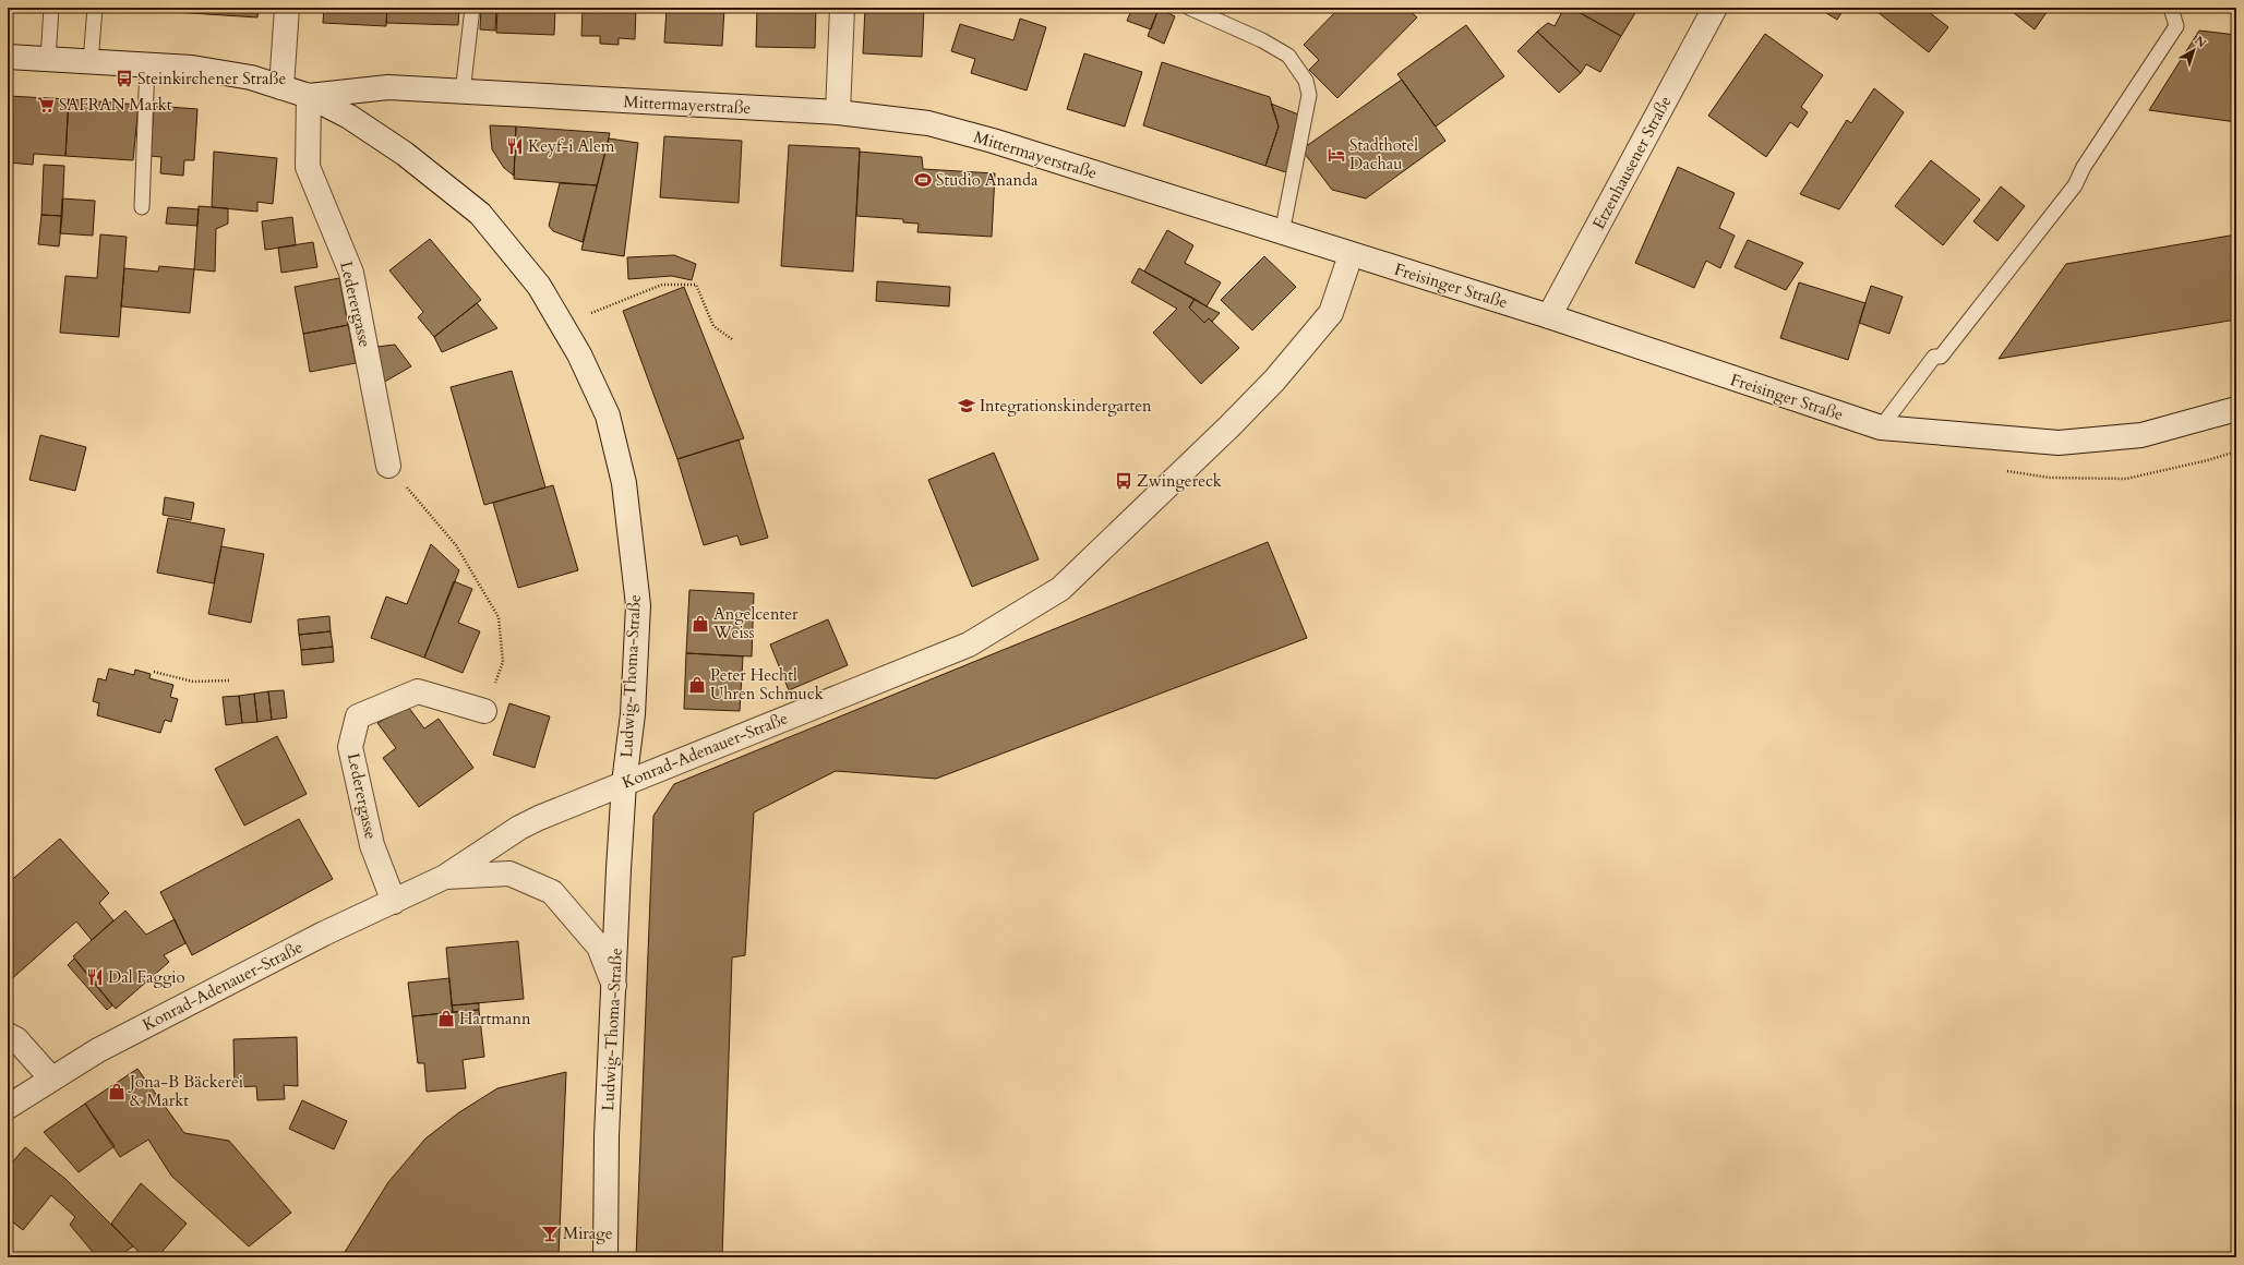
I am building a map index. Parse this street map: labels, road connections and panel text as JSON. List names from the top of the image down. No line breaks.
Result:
{"streets":{"main road":["Mittermayerstraße","Etzenhausener Straße","Freisinger Straße","Lederergasse","Ludwig-Thoma-Straße","Konrad-Adenauer-Straße"]},"crossings":[["Mittermayerstraße","Freisinger Straße"],["Mittermayerstraße","Lederergasse"],["Mittermayerstraße","Ludwig-Thoma-Straße"],["Mittermayerstraße","Konrad-Adenauer-Straße"],["Etzenhausener Straße","Freisinger Straße"],["Freisinger Straße","Konrad-Adenauer-Straße"],["Lederergasse","Ludwig-Thoma-Straße"],["Lederergasse","Konrad-Adenauer-Straße"],["Ludwig-Thoma-Straße","Konrad-Adenauer-Straße"]],"places":{"bus stop":["Steinkirchener Straße","Zwingereck"],"supermarket":["SAFRAN Markt"],"restaurant":["Keyf-i Alem","Dal Faggio"],"hotel":["Stadthotel Dachau"],"sports":["Studio Ananda"],"school or university":["Integrationskindergarten"],"shop":["Angelcenter Weiss","Peter Hechtl Uhren Schmuck","Hartmann","Jona-B Bäckerei & Markt"],"bar":["Mirage"]},"north":"top right"}
